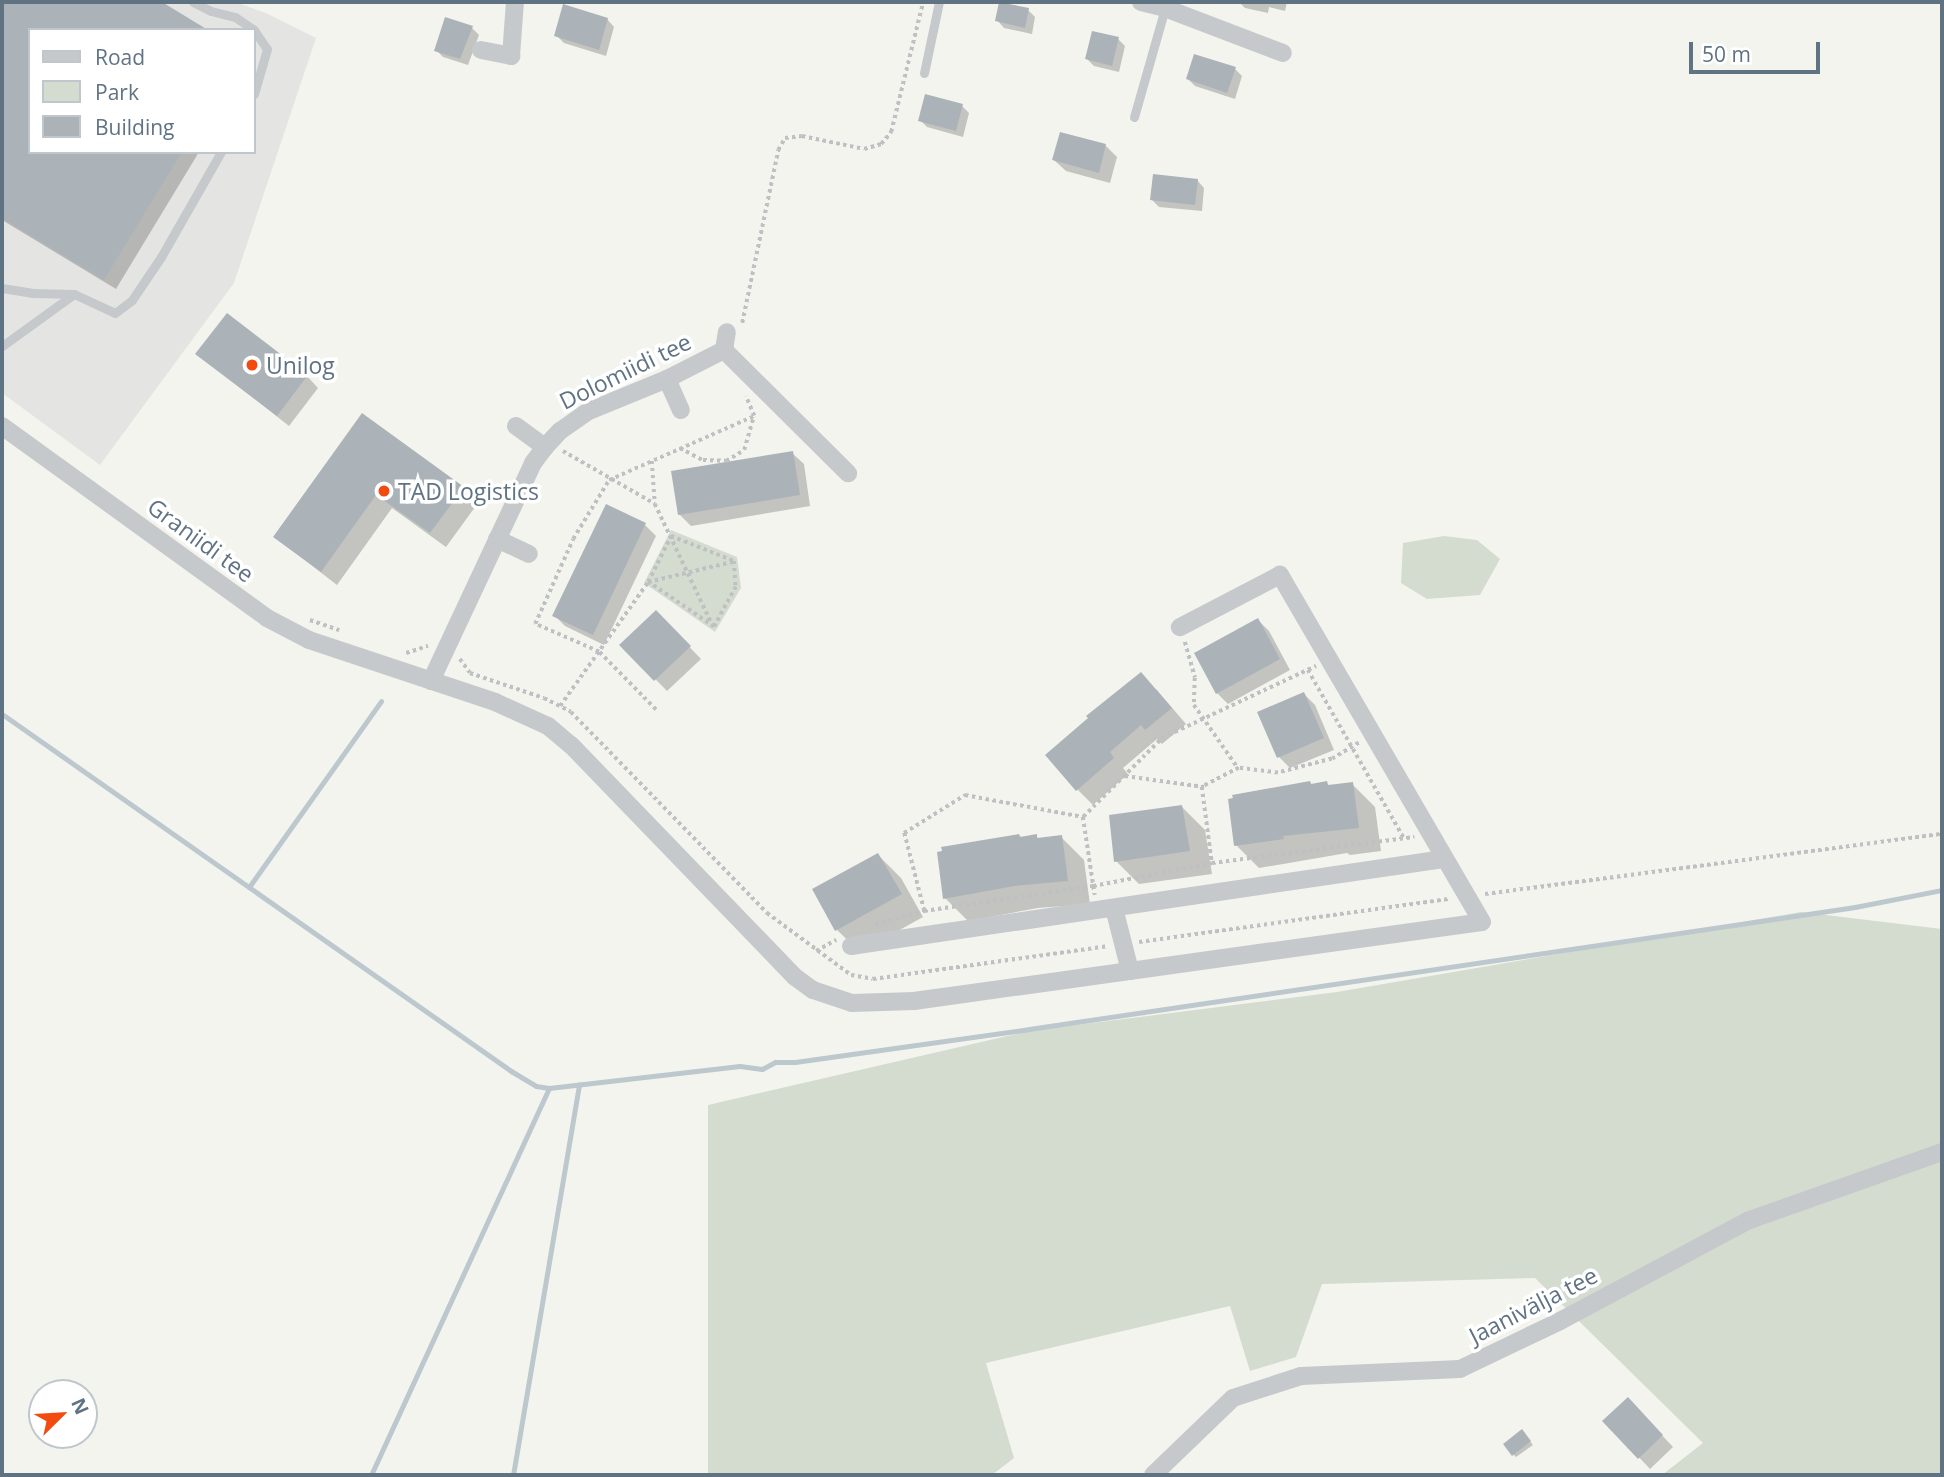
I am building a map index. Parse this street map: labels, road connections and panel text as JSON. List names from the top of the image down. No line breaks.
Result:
{"streets":{"street":["Dolomiidi tee","Graniidi tee","Jaanivälja tee"]},"crossings":[["Dolomiidi tee","Graniidi tee"]],"places":["Unilog","TAD Logistics"],"legend":["Road","Park","Building"],"scale_bar":"50 m","north":"top right"}
